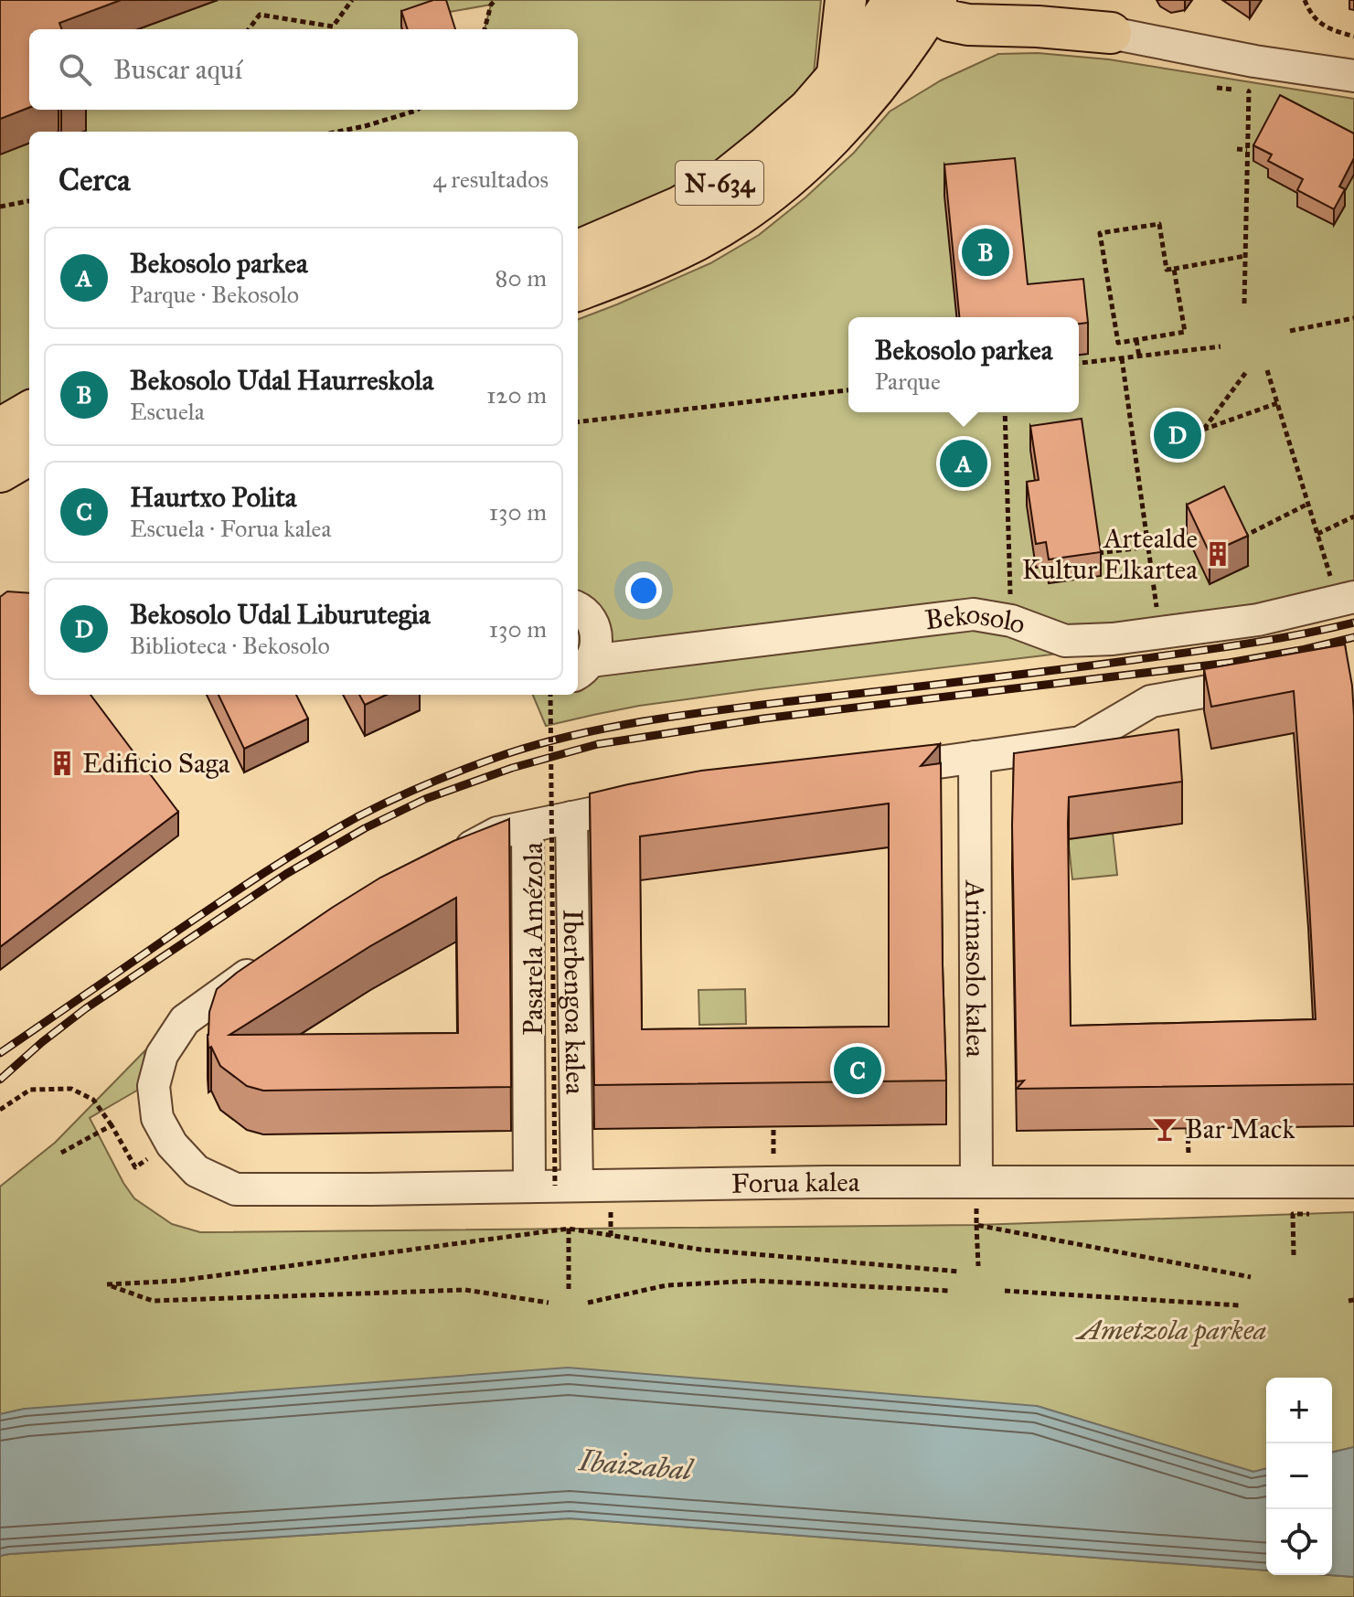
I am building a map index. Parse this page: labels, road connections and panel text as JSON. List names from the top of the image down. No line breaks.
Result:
{"streets":{"highway":["N-634"],"street":["Bekosolo","Arimasolo kalea","Iberbengoa kalea","Forua kalea"],"path":["Pasarela Amézola"]},"crossings":[["Pasarela Amézola","Iberbengoa kalea"],["Pasarela Amézola","Forua kalea"],["Arimasolo kalea","Forua kalea"],["Iberbengoa kalea","Forua kalea"]],"water":["Ibaizabal"],"parks":["Ametzola parkea"],"places":{"building":["Artealde Kultur Elkartea","Edificio Saga"],"bar":["Bar Mack"]},"page":{"search":"Buscar aquí","heading":["Cerca","4 resultados"],"pins":["B","D","A","C"],"list":[{"mark":"A","name":"Bekosolo parkea","note":"Parque · Bekosolo","value":"80 m"},{"mark":"B","name":"Bekosolo Udal Haurreskola","note":"Escuela","value":"120 m"},{"mark":"C","name":"Haurtxo Polita","note":"Escuela · Forua kalea","value":"130 m"},{"mark":"D","name":"Bekosolo Udal Liburutegia","note":"Biblioteca · Bekosolo","value":"130 m"}],"popup":["Bekosolo parkea","Parque"],"map_buttons":["+","−"]}}
